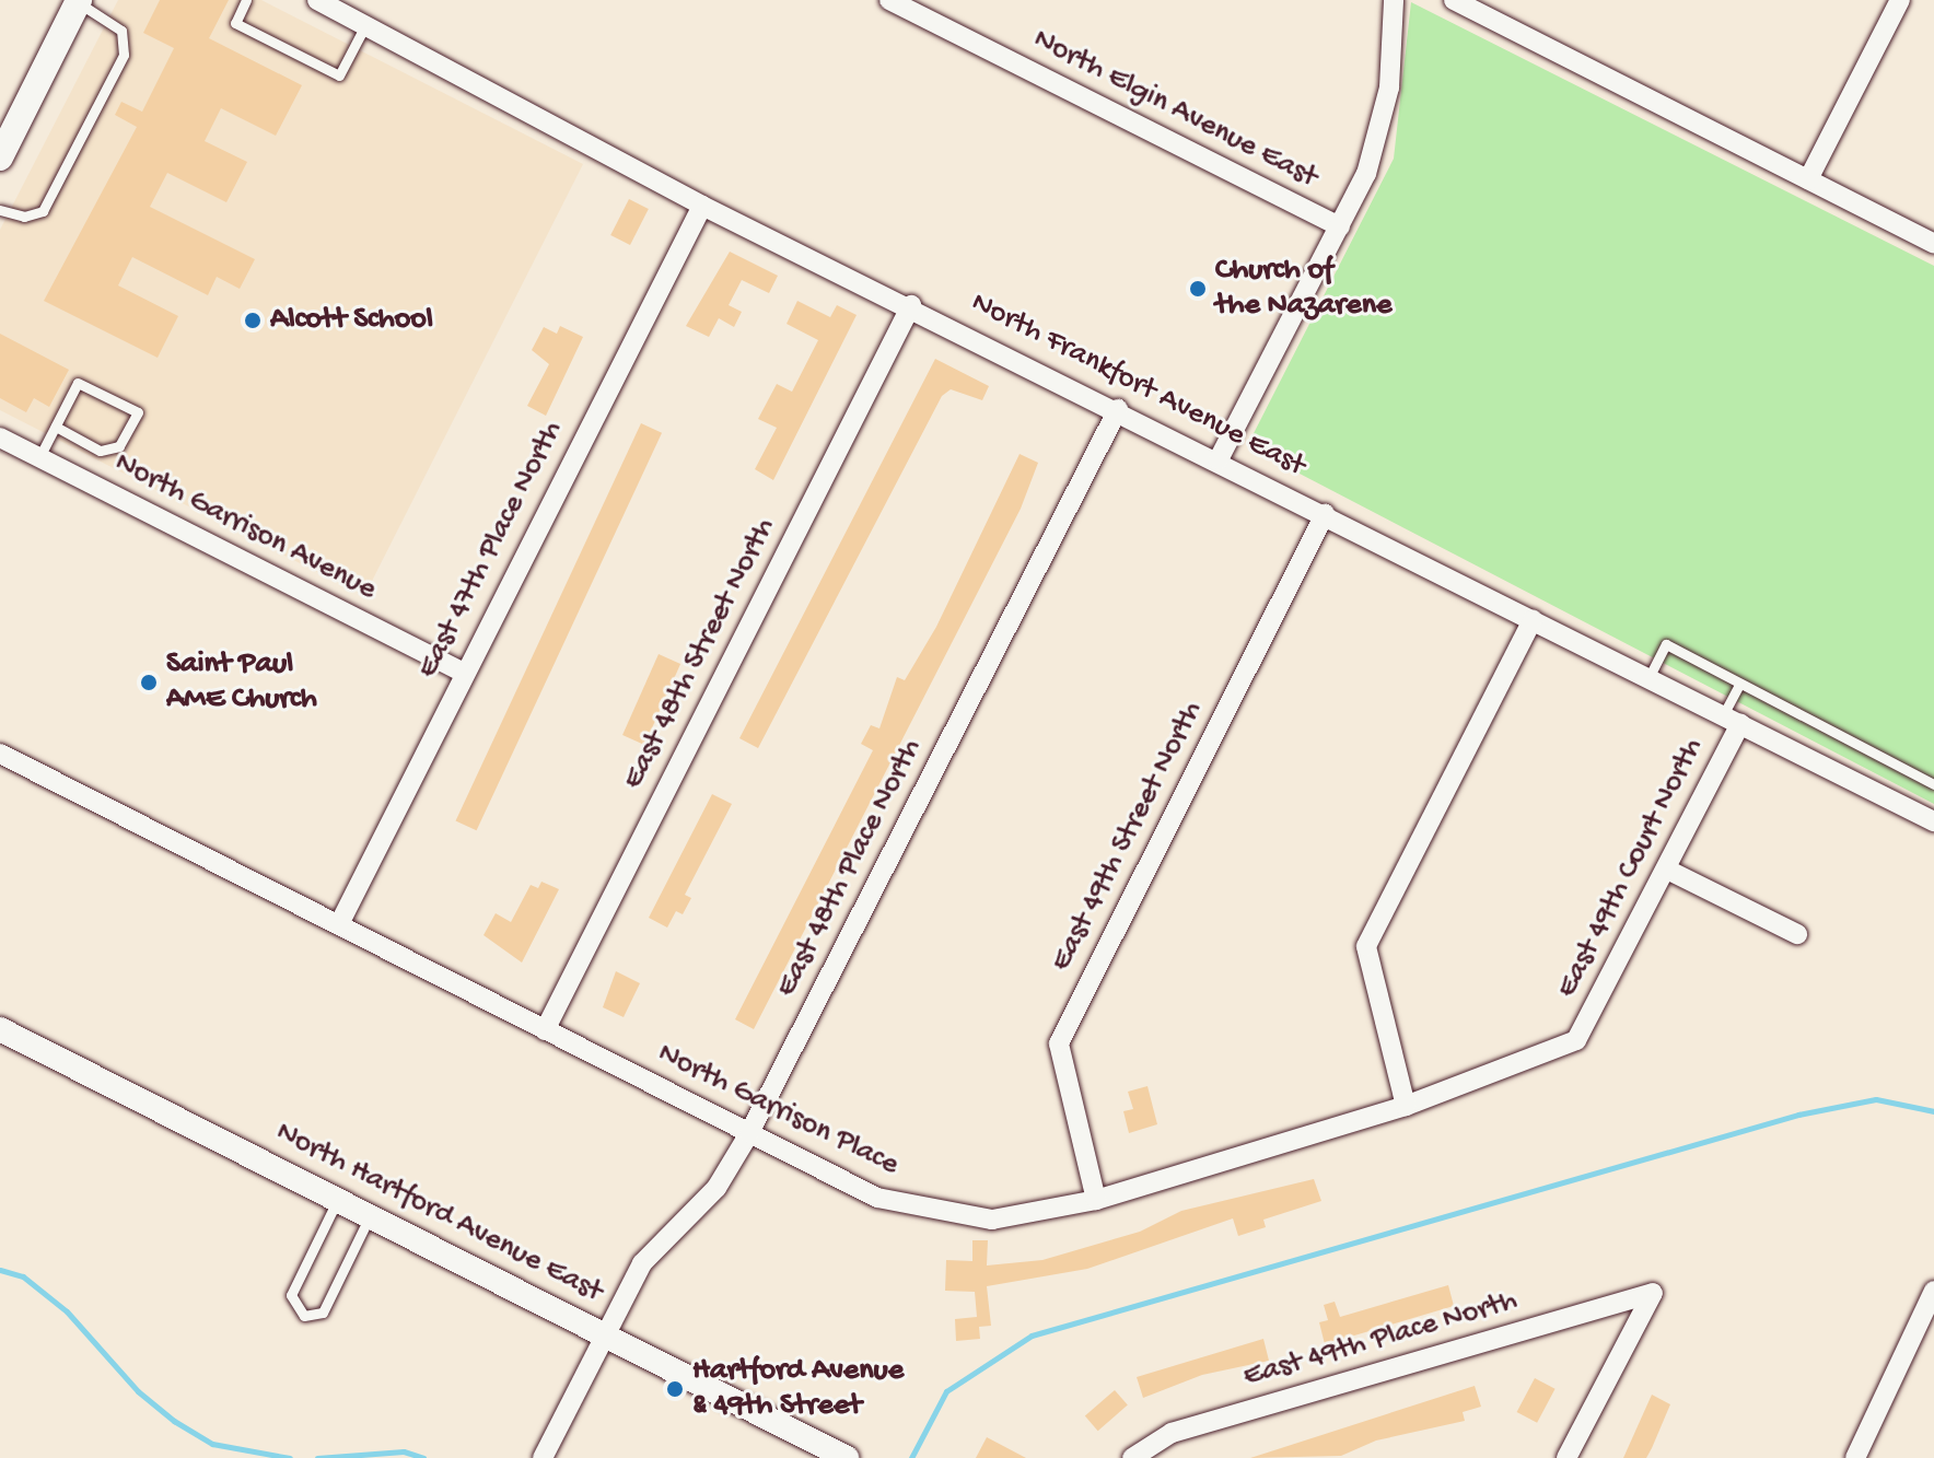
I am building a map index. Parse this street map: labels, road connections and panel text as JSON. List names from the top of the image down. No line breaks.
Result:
{"streets":{"street":["North Elgin Avenue East","North Frankfort Avenue East","North Garrison Avenue","East 47th Place North","East 48th Street North","East 49th Street North","East 48th Place North","East 49th Court North","North Garrison Place","North Hartford Avenue East","East 49th Place North"]},"crossings":[["North Frankfort Avenue East","East 47th Place North"],["North Frankfort Avenue East","East 48th Street North"],["North Frankfort Avenue East","East 49th Street North"],["North Frankfort Avenue East","East 48th Place North"],["North Frankfort Avenue East","East 49th Court North"],["North Garrison Avenue","East 47th Place North"],["East 47th Place North","North Garrison Place"],["East 48th Street North","North Garrison Place"],["East 49th Street North","North Garrison Place"],["East 48th Place North","North Garrison Place"],["East 48th Place North","North Hartford Avenue East"],["East 49th Court North","North Garrison Place"]],"places":["Church of the Nazarene","Alcott School","Saint Paul AME Church","Hartford Avenue & 49th Street"]}
